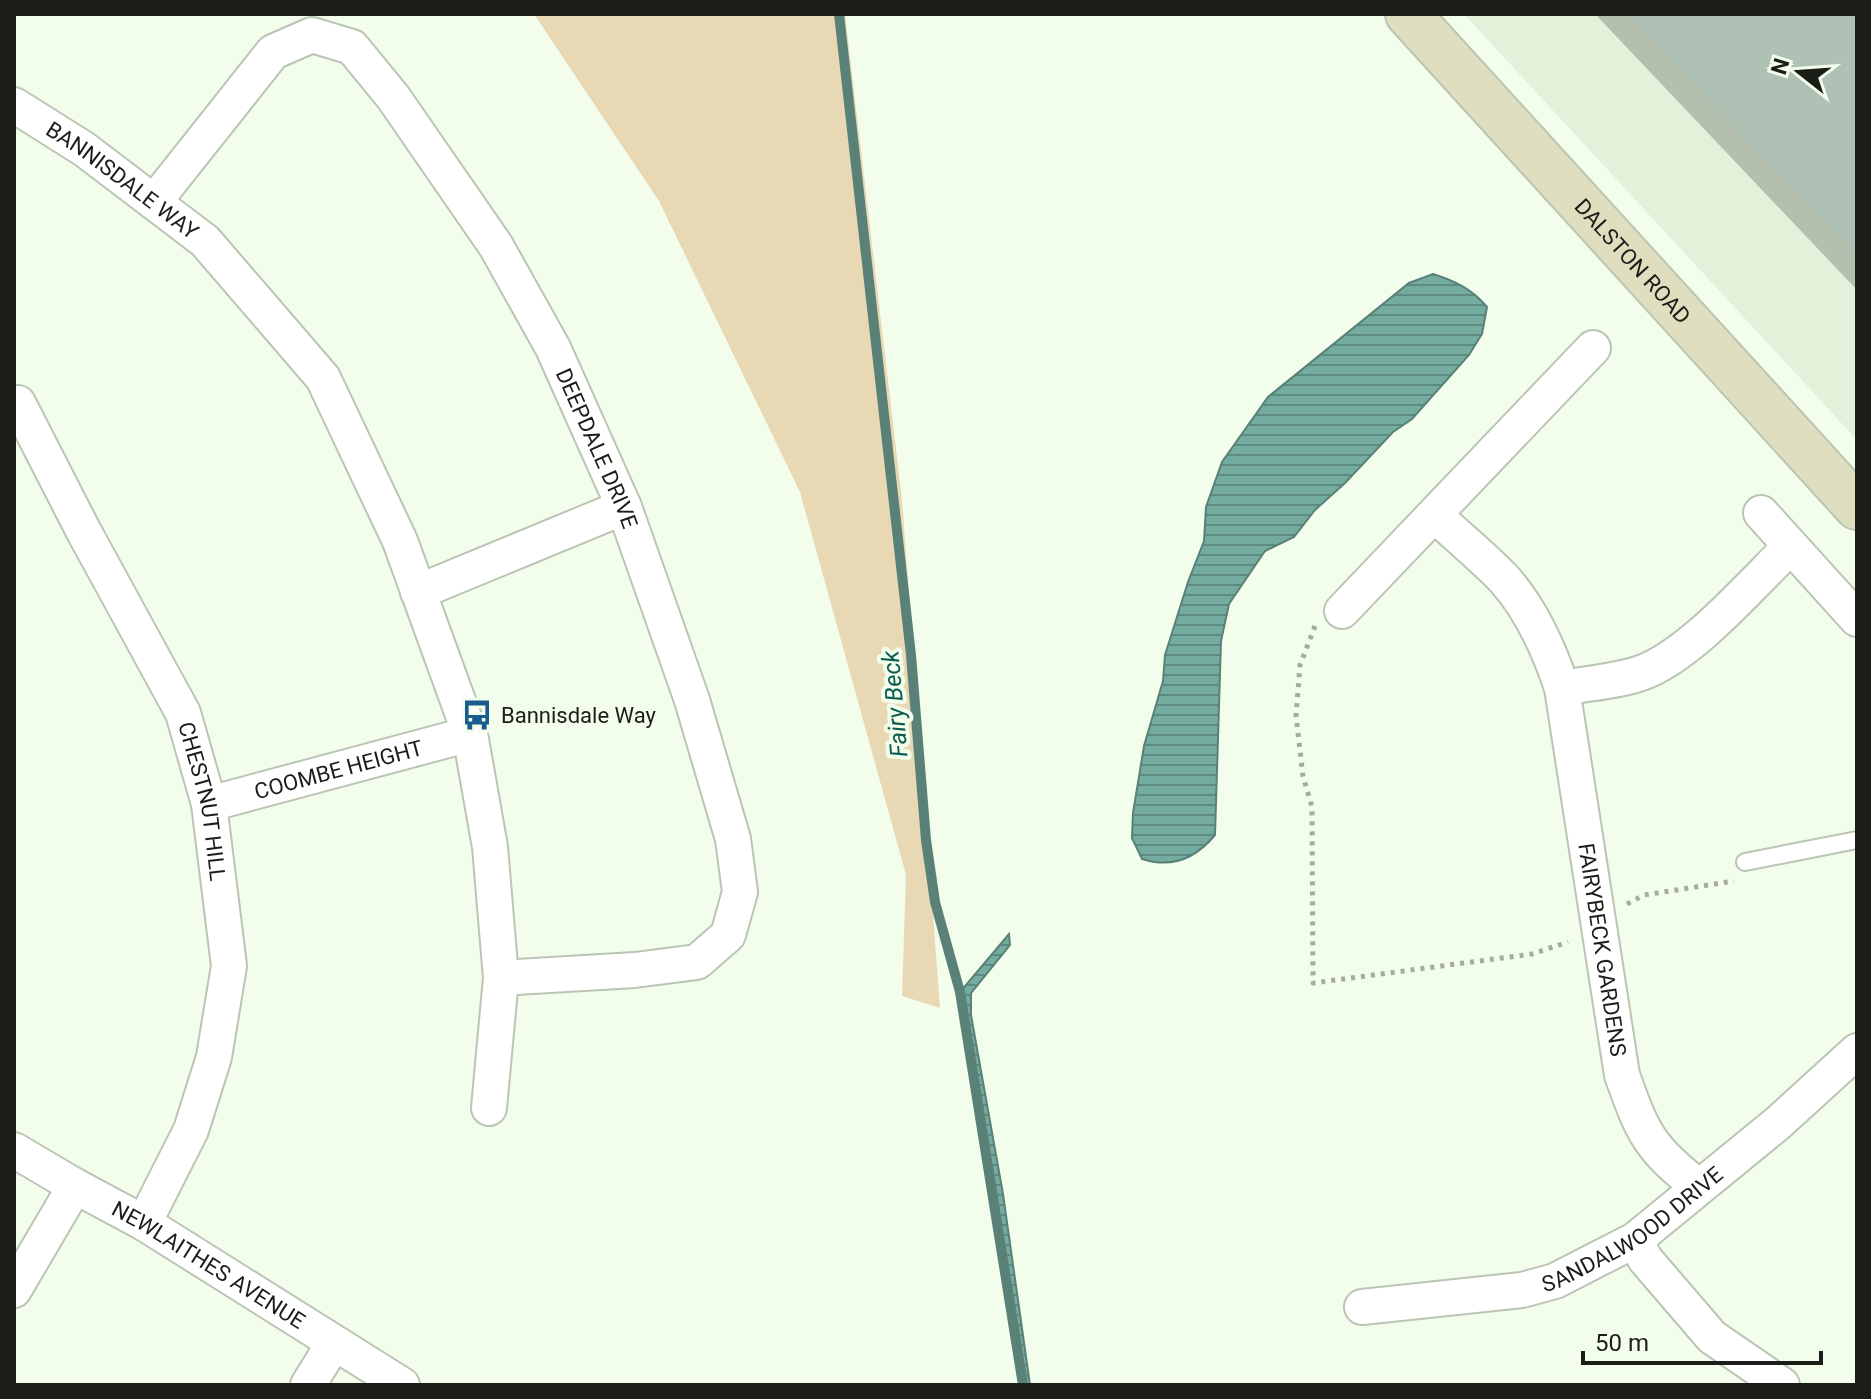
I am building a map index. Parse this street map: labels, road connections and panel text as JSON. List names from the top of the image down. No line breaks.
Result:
{"streets":{"main road":["DALSTON ROAD"],"street":["BANNISDALE WAY","DEEPDALE DRIVE","COOMBE HEIGHT","CHESTNUT HILL","FAIRYBECK GARDENS","SANDALWOOD DRIVE","NEWLAITHES AVENUE"]},"crossings":[["BANNISDALE WAY","DEEPDALE DRIVE"],["BANNISDALE WAY","COOMBE HEIGHT"],["COOMBE HEIGHT","CHESTNUT HILL"],["CHESTNUT HILL","NEWLAITHES AVENUE"],["FAIRYBECK GARDENS","SANDALWOOD DRIVE"]],"water":["Fairy Beck"],"places":{"bus stop":["Bannisdale Way"]},"scale_bar":"50 m","north":"left"}
